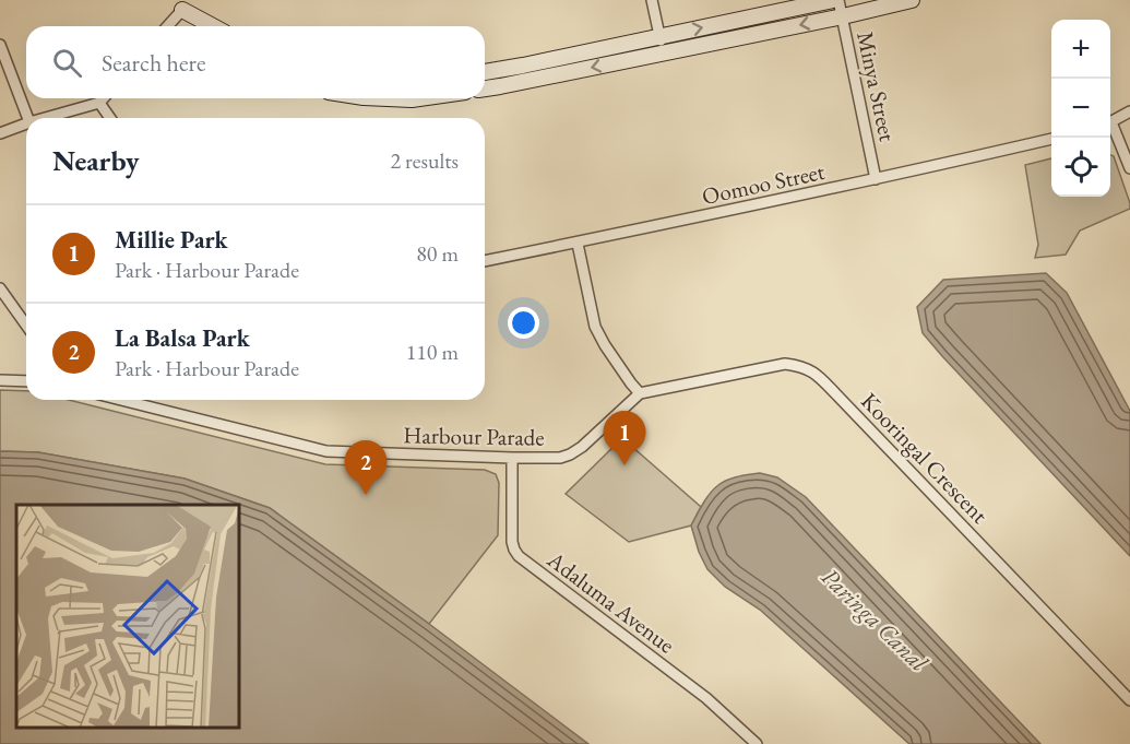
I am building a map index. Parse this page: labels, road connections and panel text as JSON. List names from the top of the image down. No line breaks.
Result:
{"streets":{"street":["Minya Street","Oomoo Street","Harbour Parade","Kooringal Crescent","Adaluma Avenue"]},"crossings":[["Minya Street","Oomoo Street"],["Harbour Parade","Kooringal Crescent"],["Harbour Parade","Adaluma Avenue"]],"water":["Paringa Canal"],"page":{"map_buttons":["+","−"],"search":"Search here","heading":["Nearby","2 results"],"list":[{"mark":"1","name":"Millie Park","note":"Park · Harbour Parade","value":"80 m"},{"mark":"2","name":"La Balsa Park","note":"Park · Harbour Parade","value":"110 m"}],"pins":["1","2"]}}
